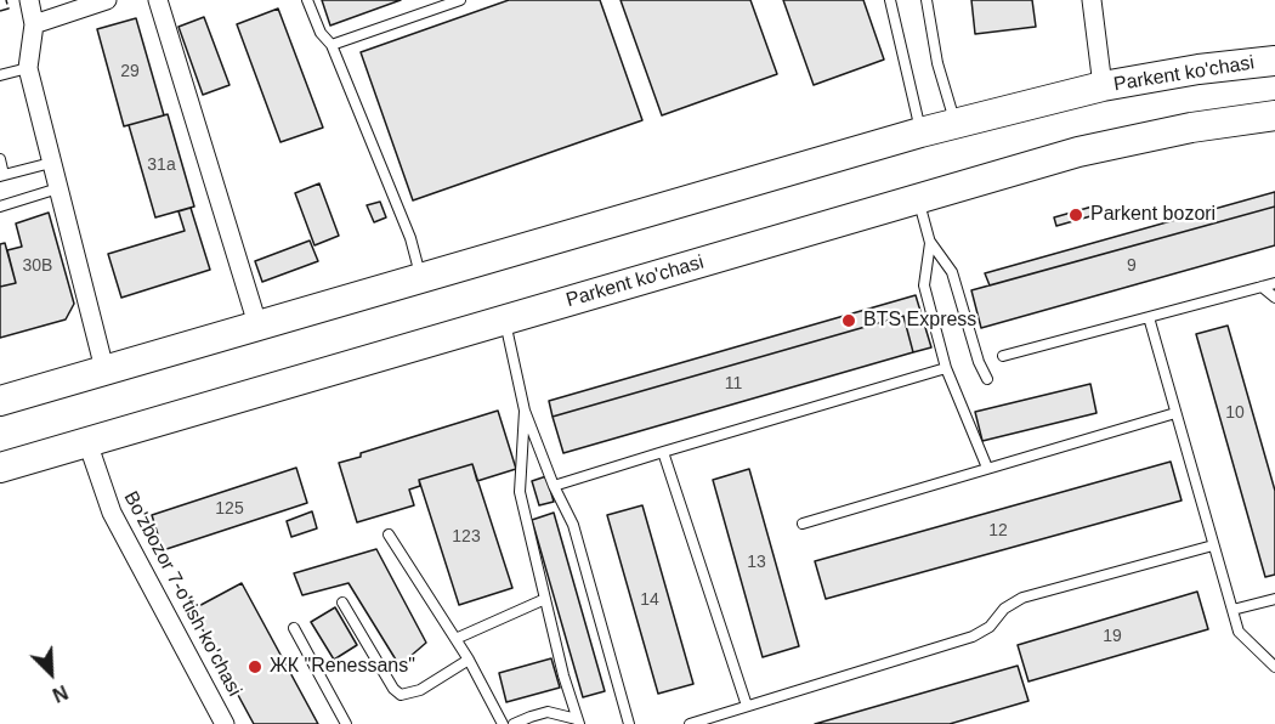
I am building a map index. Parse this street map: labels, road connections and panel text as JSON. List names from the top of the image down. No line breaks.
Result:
{"streets":{"main road":["Parkent ko'chasi"],"street":["Bo'zbozor 7-o'tish ko'chasi"]},"crossings":[["Parkent ko'chasi","Bo'zbozor 7-o'tish ko'chasi"]],"places":["Parkent bozori","BTS Express","ЖК \"Renessans\""],"house_numbers":["29","31а","30В","9","11","10","125","12","123","13","14","19"],"north":"bottom right"}
